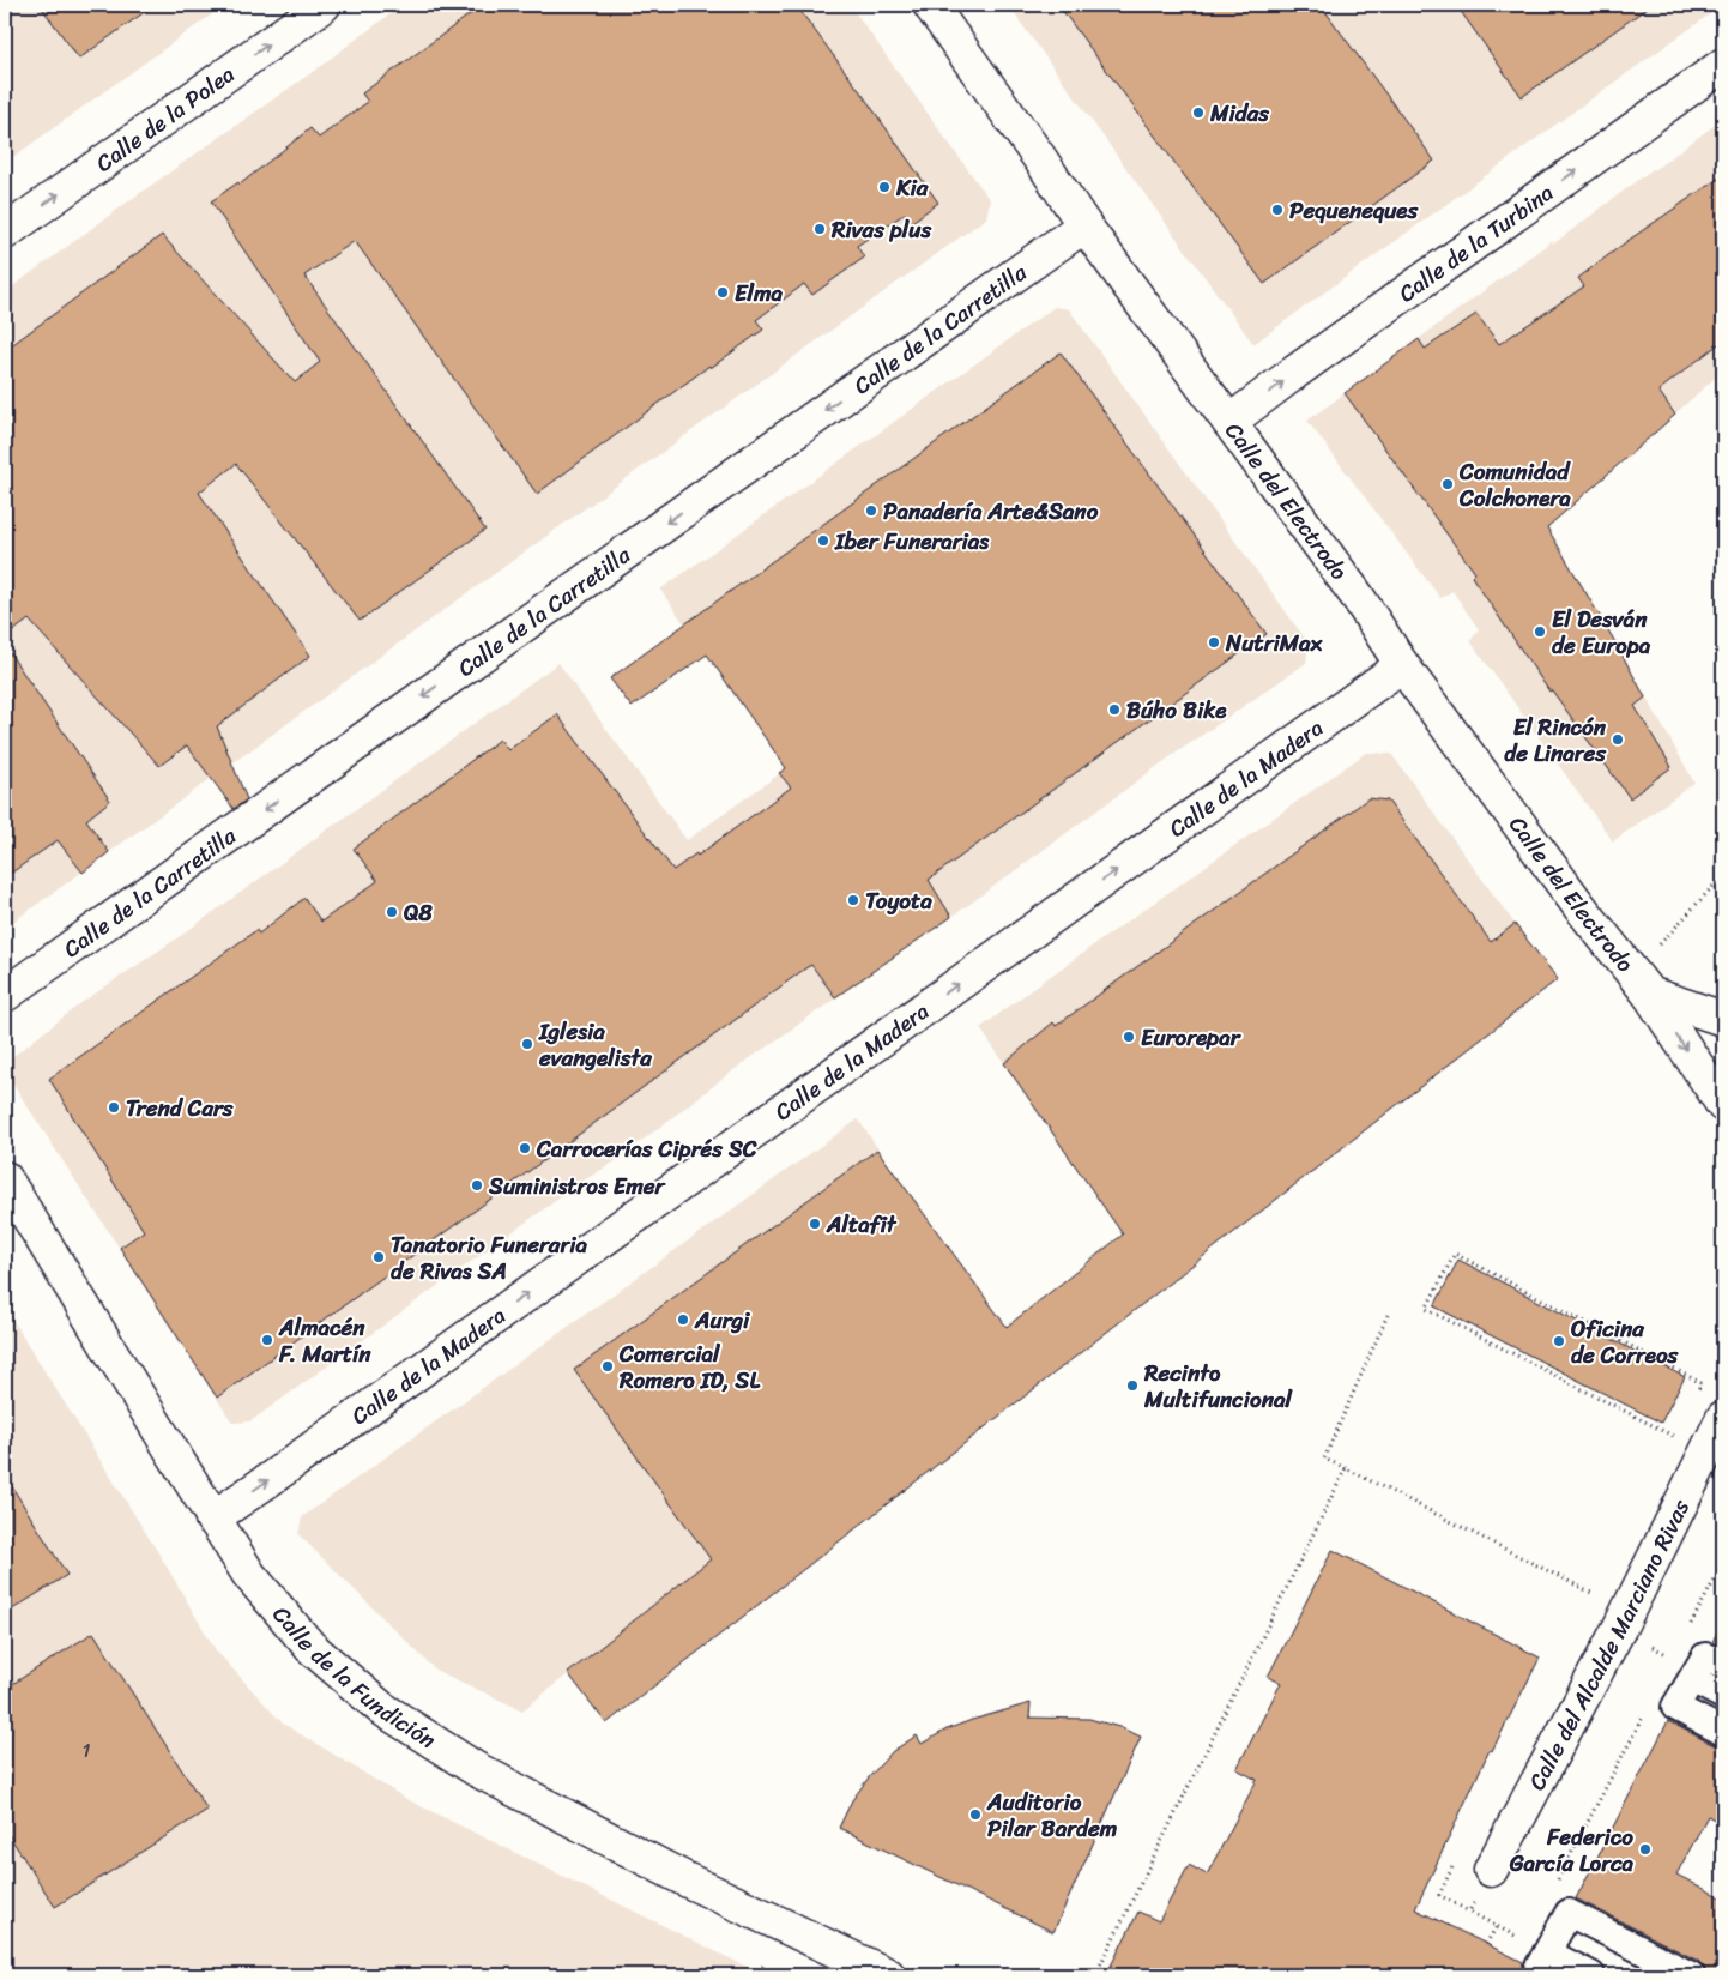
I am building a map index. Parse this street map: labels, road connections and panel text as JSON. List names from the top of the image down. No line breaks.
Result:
{"streets":{"street":["Calle de la Polea","Calle de la Turbina","Calle de la Carretilla","Calle del Electrodo","Calle de la Madera","Calle del Alcalde Marciano Rivas","Calle de la Fundición"]},"crossings":[["Calle de la Turbina","Calle del Electrodo"],["Calle de la Carretilla","Calle del Electrodo"],["Calle del Electrodo","Calle de la Madera"],["Calle de la Madera","Calle de la Fundición"]],"one_way":["Calle de la Polea","Calle de la Turbina","Calle de la Carretilla","Calle de la Madera"],"places":["Midas","Kia","Pequeneques","Rivas plus","Elma","Comunidad Colchonera","Panadería Arte&Sano","Iber Funerarias","El Desván de Europa","NutriMax","Búho Bike","El Rincón de Linares","Toyota","Q8","Eurorepar","Iglesia evangelista","Trend Cars","Carrocerías Ciprés SC","Suministros Emer","Altafit","Tanatorio Funeraria de Rivas SA","Aurgi","Almacén F. Martín","Oficina de Correos","Comercial Romero ID, SL","Recinto Multifuncional","Auditorio Pilar Bardem","Federico García Lorca"],"house_numbers":["1"]}
